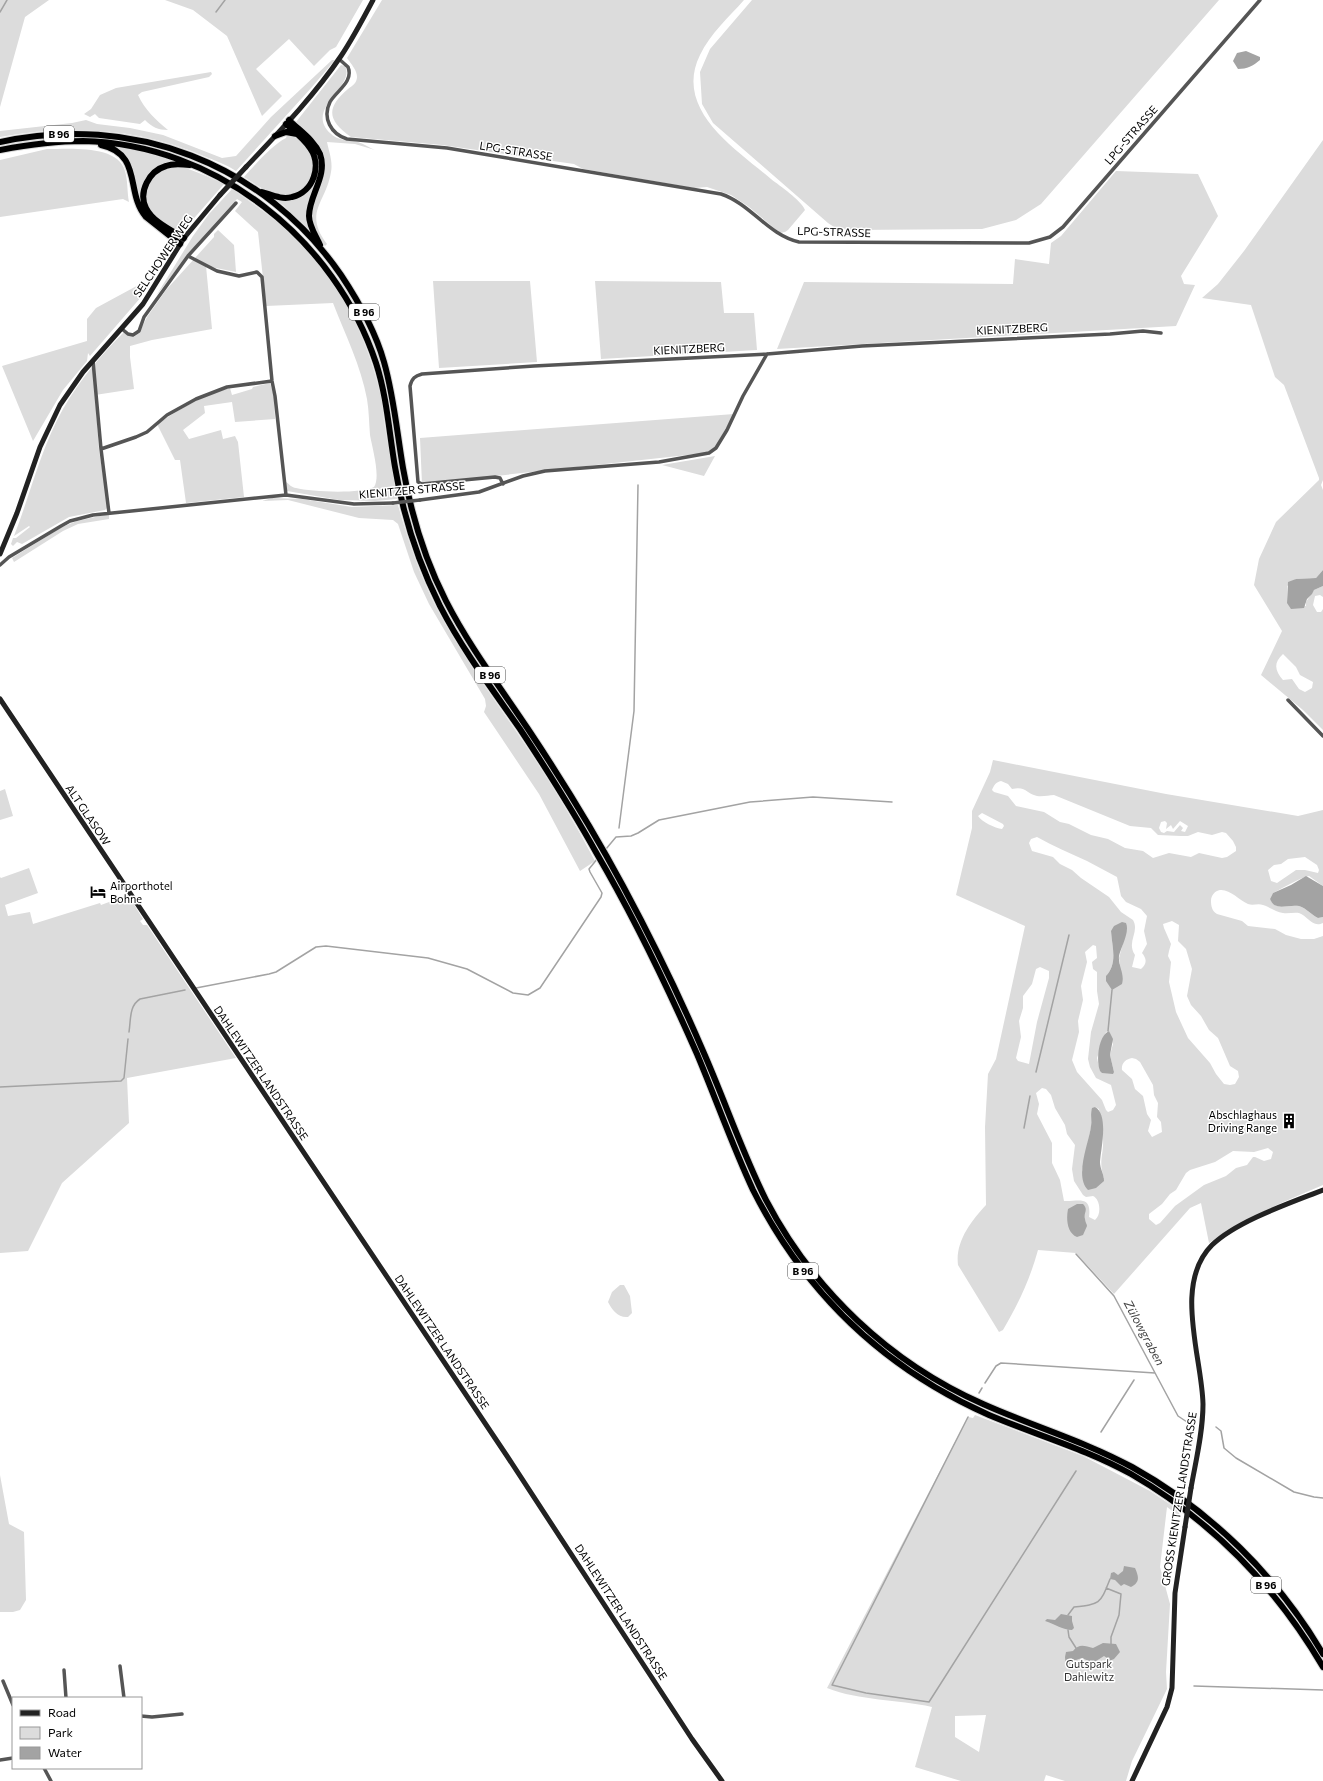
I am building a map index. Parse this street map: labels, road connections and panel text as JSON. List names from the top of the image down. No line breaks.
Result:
{"streets":{"highway":["B 96"],"street":["LPG-STRASSE","SELCHOWER WEG","KIENITZBERG","KIENITZER STRASSE","ALT GLASOW","DAHLEWITZER LANDSTRASSE","GROSS KIENITZER LANDSTRASSE"]},"crossings":[["LPG-STRASSE","SELCHOWER WEG"],["SELCHOWER WEG","KIENITZER STRASSE"],["KIENITZBERG","KIENITZER STRASSE"],["ALT GLASOW","DAHLEWITZER LANDSTRASSE"]],"water":["Zülowgraben"],"parks":["Gutspark Dahlewitz"],"places":{"hotel":["Airporthotel Bohne"],"building":["Abschlaghaus Driving Range"]},"legend":["Road","Park","Water"]}
